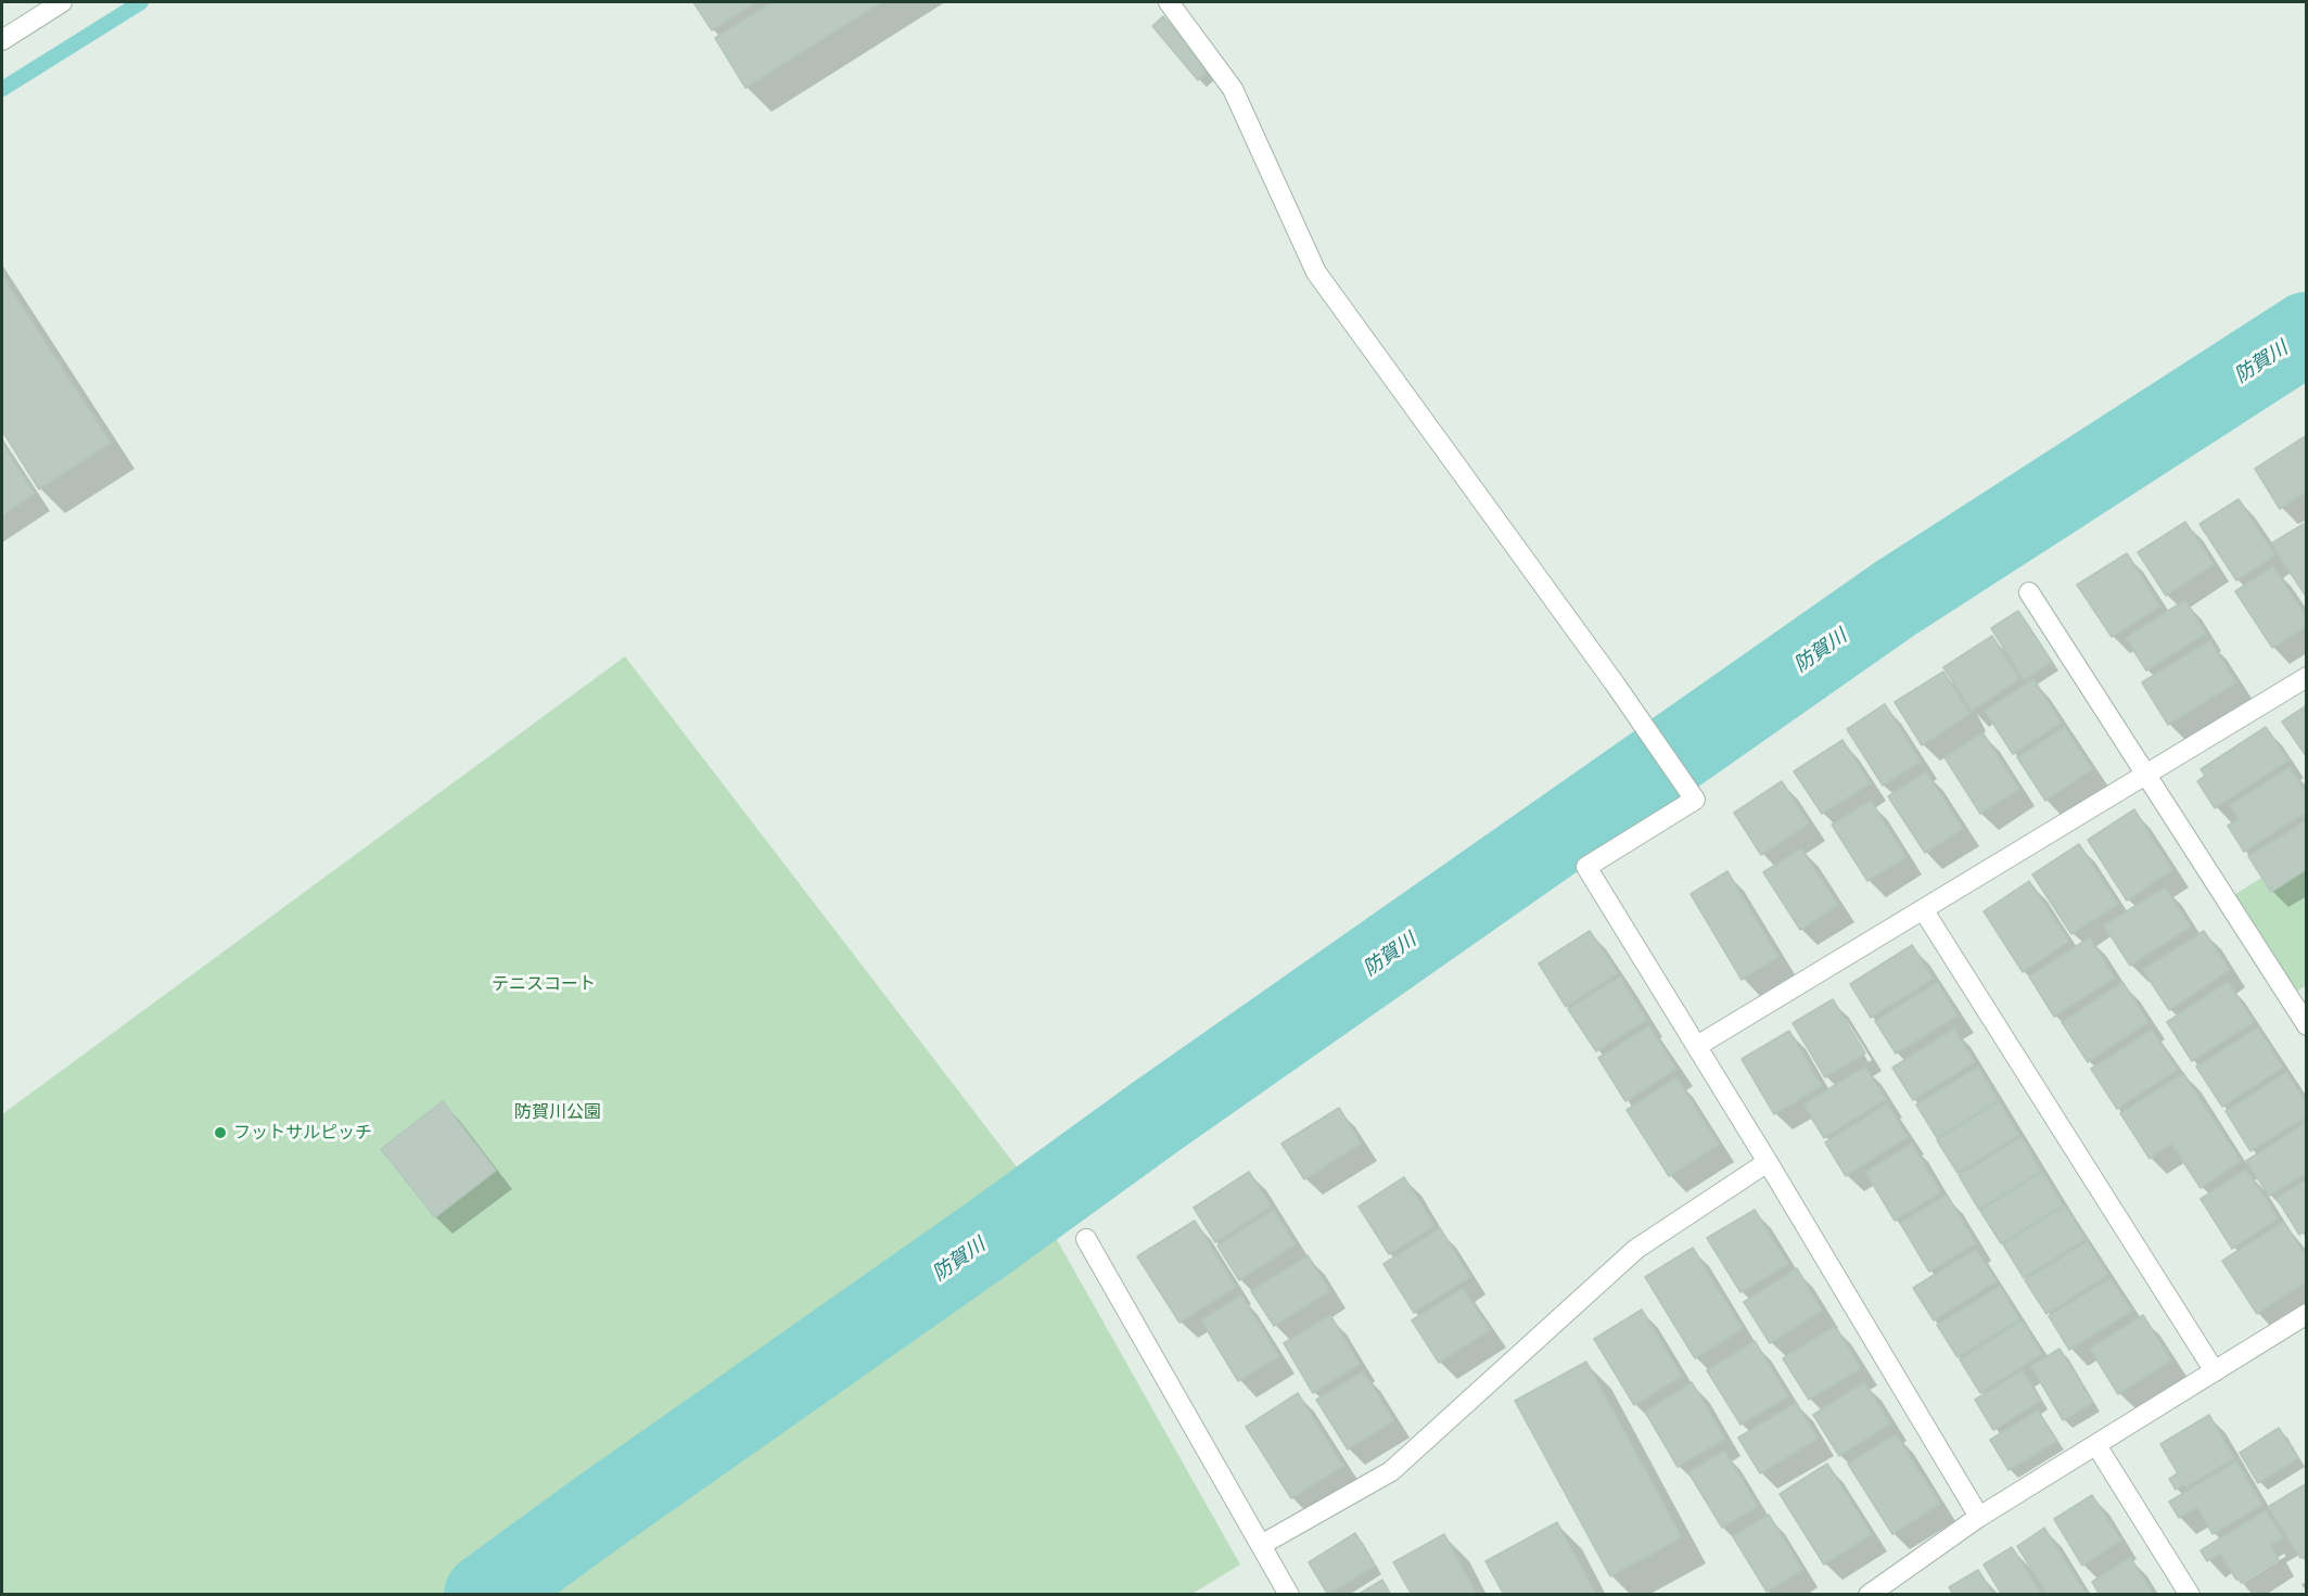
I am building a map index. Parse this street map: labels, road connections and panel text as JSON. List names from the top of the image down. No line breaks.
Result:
{"water":["防賀川"],"parks":["テニスコート","防賀川公園"],"places":["フットサルピッチ"]}
